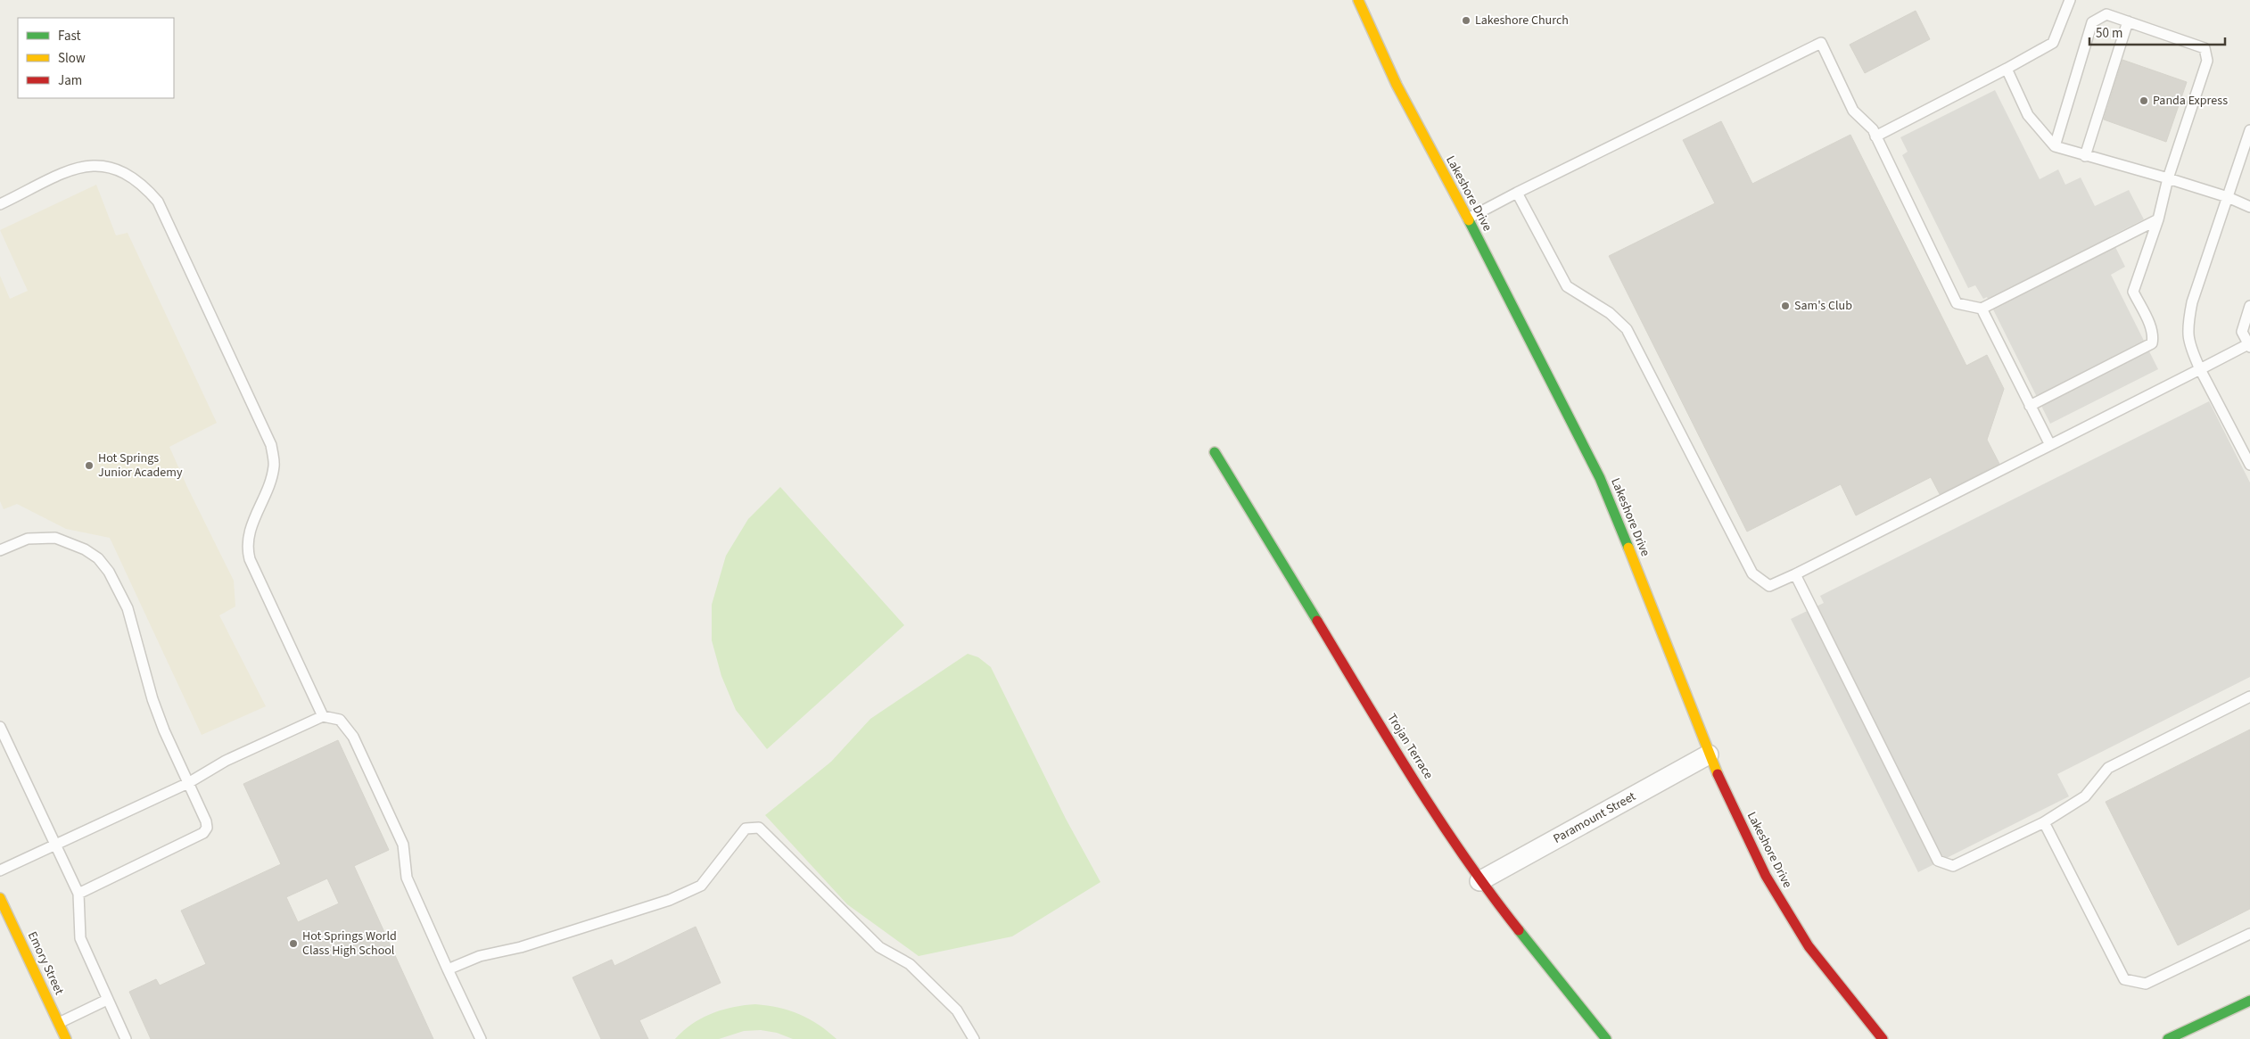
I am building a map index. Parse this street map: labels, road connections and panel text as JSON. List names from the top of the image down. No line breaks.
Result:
{"streets":{"street":["Lakeshore Drive","Trojan Terrace","Paramount Street","Emory Street"]},"crossings":[["Lakeshore Drive","Paramount Street"],["Trojan Terrace","Paramount Street"]],"places":["Lakeshore Church","Panda Express","Sam's Club","Hot Springs Junior Academy","Hot Springs World Class High School"],"legend":["Fast","Slow","Jam"],"scale_bar":"50 m"}
